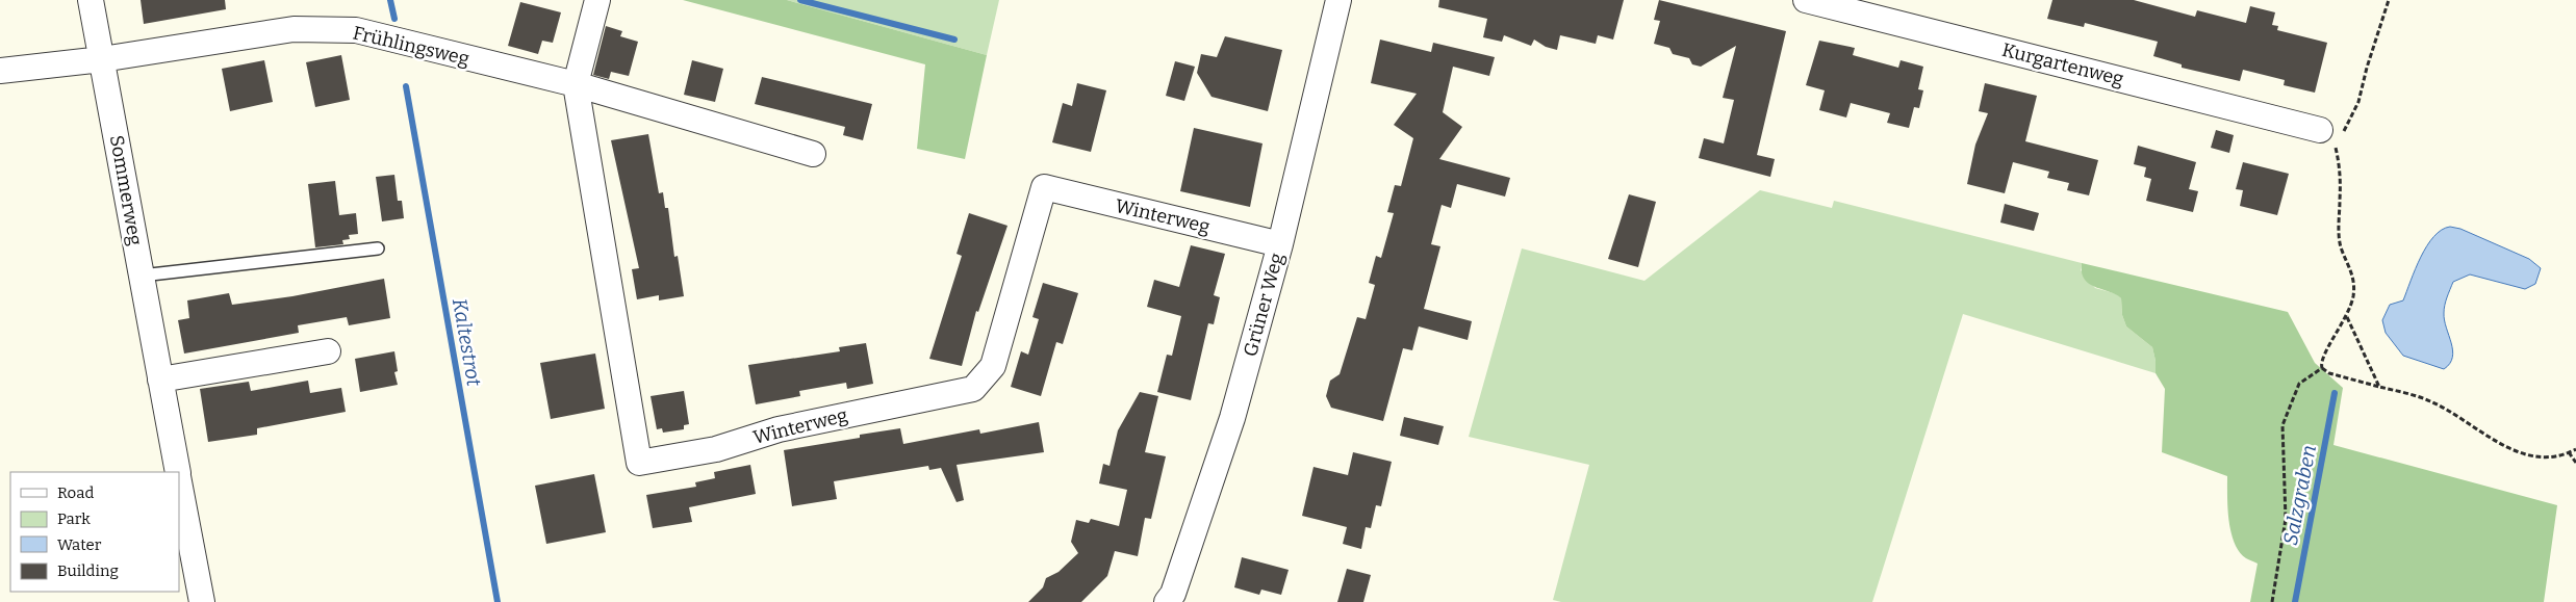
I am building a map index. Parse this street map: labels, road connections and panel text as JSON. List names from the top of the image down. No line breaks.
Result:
{"streets":{"street":["Frühlingsweg","Kurgartenweg","Sommerweg","Winterweg","Grüner Weg"]},"crossings":[["Frühlingsweg","Sommerweg"],["Frühlingsweg","Winterweg"],["Winterweg","Grüner Weg"]],"water":["Kaltestrot","Salzgraben"],"legend":["Road","Park","Water","Building"]}
